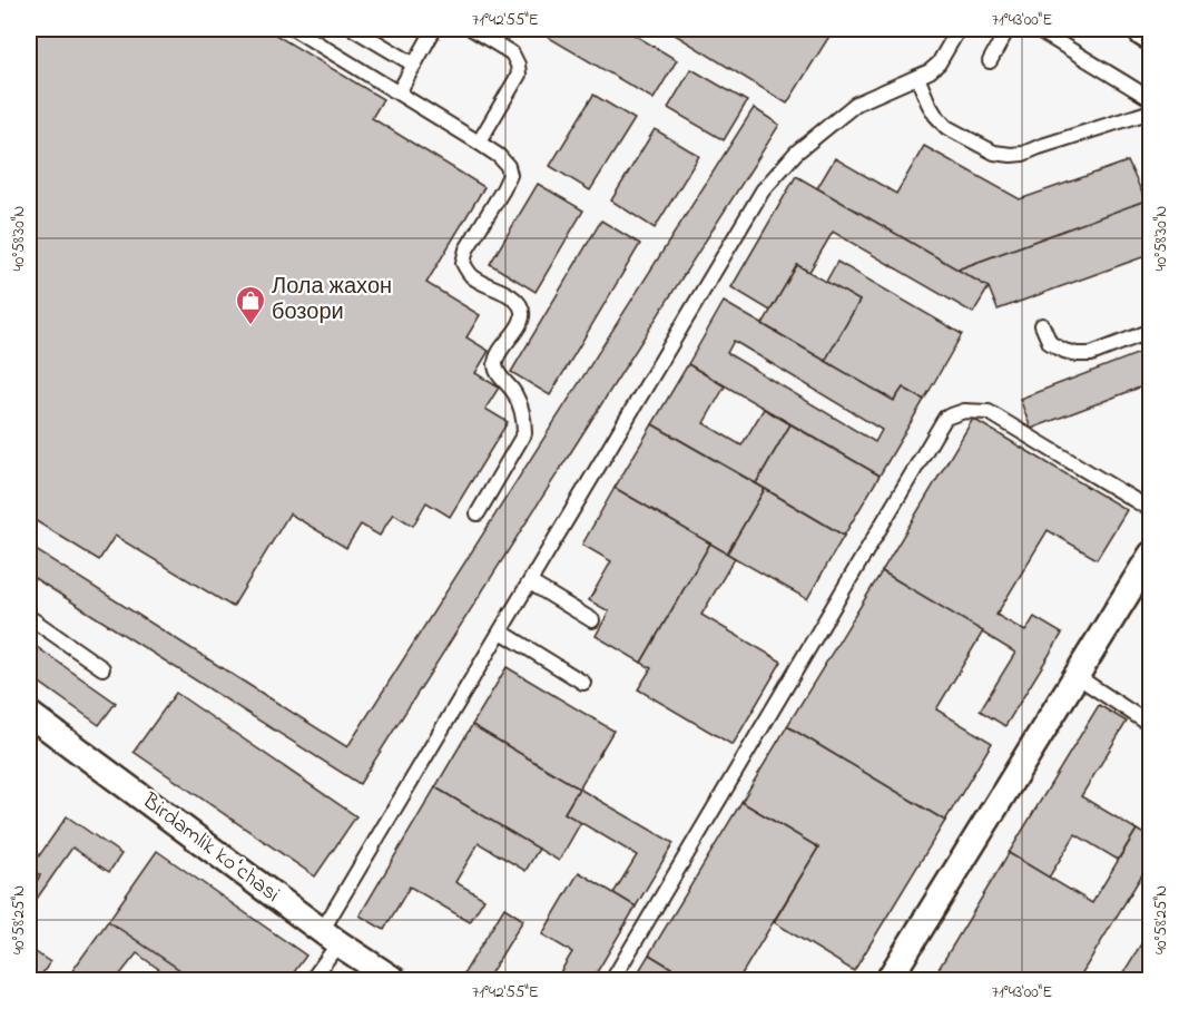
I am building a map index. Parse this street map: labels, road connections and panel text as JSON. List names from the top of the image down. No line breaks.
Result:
{"streets":{"street":["Birdamlik koʻchasi"]},"places":{"shop":["Лола жахон бозори"]},"coordinates":["71°42'55\"E","71°43'00\"E","40°58'30\"N","40°58'25\"N"]}
